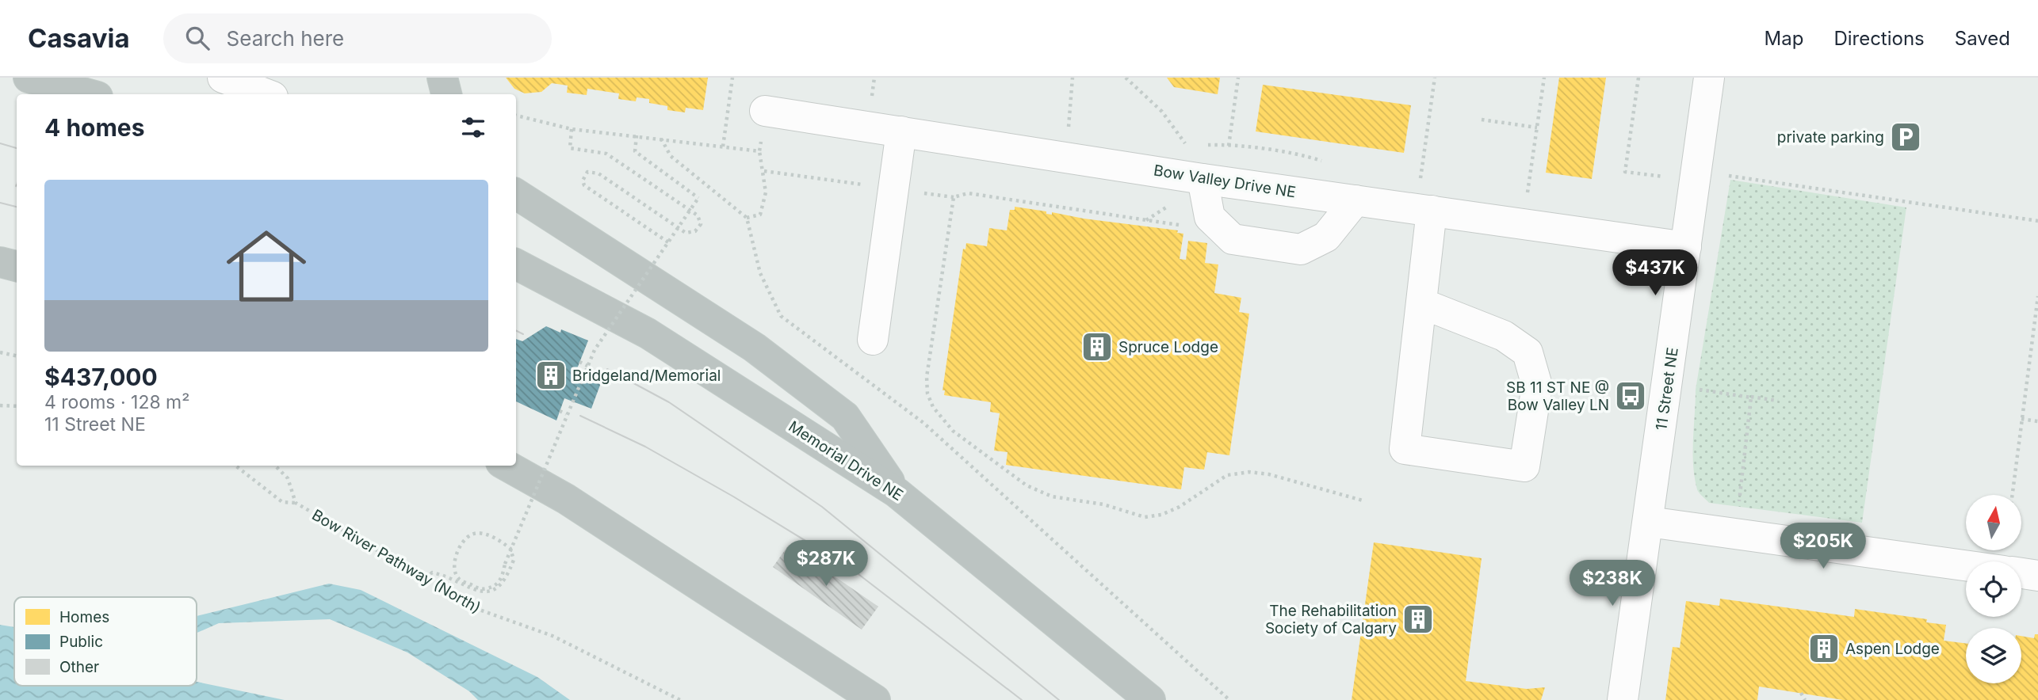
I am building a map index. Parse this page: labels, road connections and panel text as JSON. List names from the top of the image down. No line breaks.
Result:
{"streets":{"highway":["Memorial Drive NE"],"street":["Bow Valley Drive NE","11 Street NE"],"path":["Bow River Pathway (North)"]},"crossings":[["Bow Valley Drive NE","11 Street NE"]],"places":{"parking":["private parking"],"building":["Spruce Lodge","Bridgeland/Memorial","The Rehabilitation Society of Calgary","Aspen Lodge"],"bus stop":["SB 11 ST NE @ Bow Valley LN"]},"legend":["Homes","Public","Other"],"north":"top","page":{"header":"Casavia","search":"Search here","nav":["Map","Directions","Saved"],"heading":"4 homes","list":[{"name":"$437,000","note":"4 rooms · 128 m² · 11 Street NE"}],"price":["$437K","$205K","$287K","$238K"]}}
